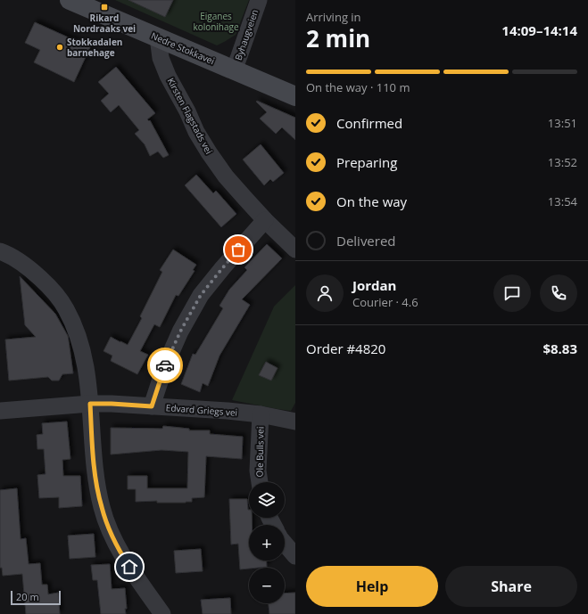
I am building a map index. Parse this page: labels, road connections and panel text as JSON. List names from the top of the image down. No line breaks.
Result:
{"streets":{"main road":["Nedre Stokkavei"],"street":["Byhaugveien","Kirsten Flagstads vei","Edvard Griegs vei","Ole Bulls vei"]},"crossings":[["Byhaugveien","Nedre Stokkavei"],["Nedre Stokkavei","Kirsten Flagstads vei"],["Edvard Griegs vei","Ole Bulls vei"]],"parks":["Eiganes kolonihage"],"places":{"transit":["Rikard Nordraaks vei"],"other":["Stokkadalen barnehage"]},"scale_bar":"20 m","page":{"heading":["2 min","Arriving in","14:09–14:14"],"panel":["Jordan","Courier · 4.6","Order #4820","$8.83"],"bar":"On the way · 110 m","list":[["Confirmed","13:51"],["Preparing","13:52"],["On the way","13:54"],"Delivered"],"map_buttons":["+","−"],"buttons":["Help","Share"],"scale":"20 m"}}
